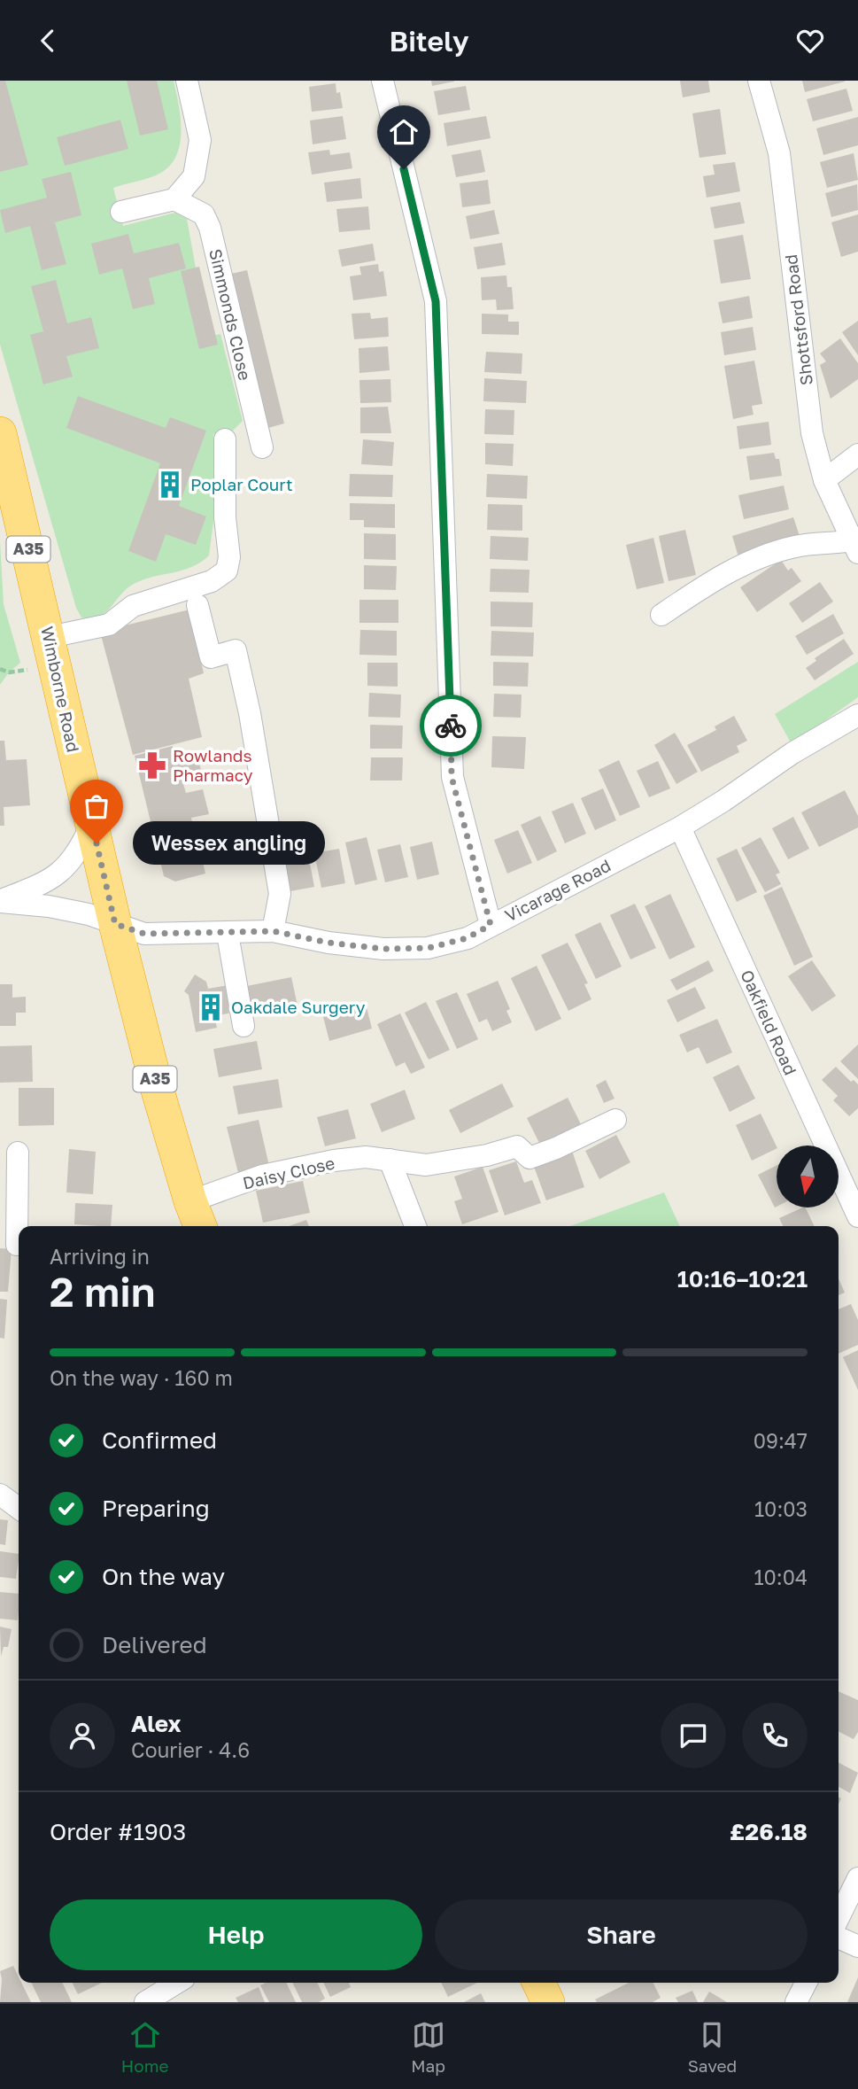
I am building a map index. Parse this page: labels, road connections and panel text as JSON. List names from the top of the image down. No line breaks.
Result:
{"streets":{"highway":["A35","Wimborne Road"],"street":["Simmonds Close","Shottsford Road","Vicarage Road","Oakfield Road","Daisy Close"]},"crossings":[["Wimborne Road","Vicarage Road"],["Wimborne Road","Daisy Close"],["Vicarage Road","Oakfield Road"]],"places":{"building":["Poplar Court","Oakdale Surgery"],"pharmacy":["Rowlands Pharmacy"],"other":["Wessex angling"]},"north":"bottom","page":{"header":"Bitely","bubble":"Wessex angling","heading":["2 min","Arriving in","10:16–10:21"],"panel":["Alex","Courier · 4.6","Order #1903","£26.18"],"bar":"On the way · 160 m","list":[["Confirmed","09:47"],["Preparing","10:03"],["On the way","10:04"],"Delivered"],"buttons":["Help","Share"],"tabs":["Home","Map","Saved"]}}
